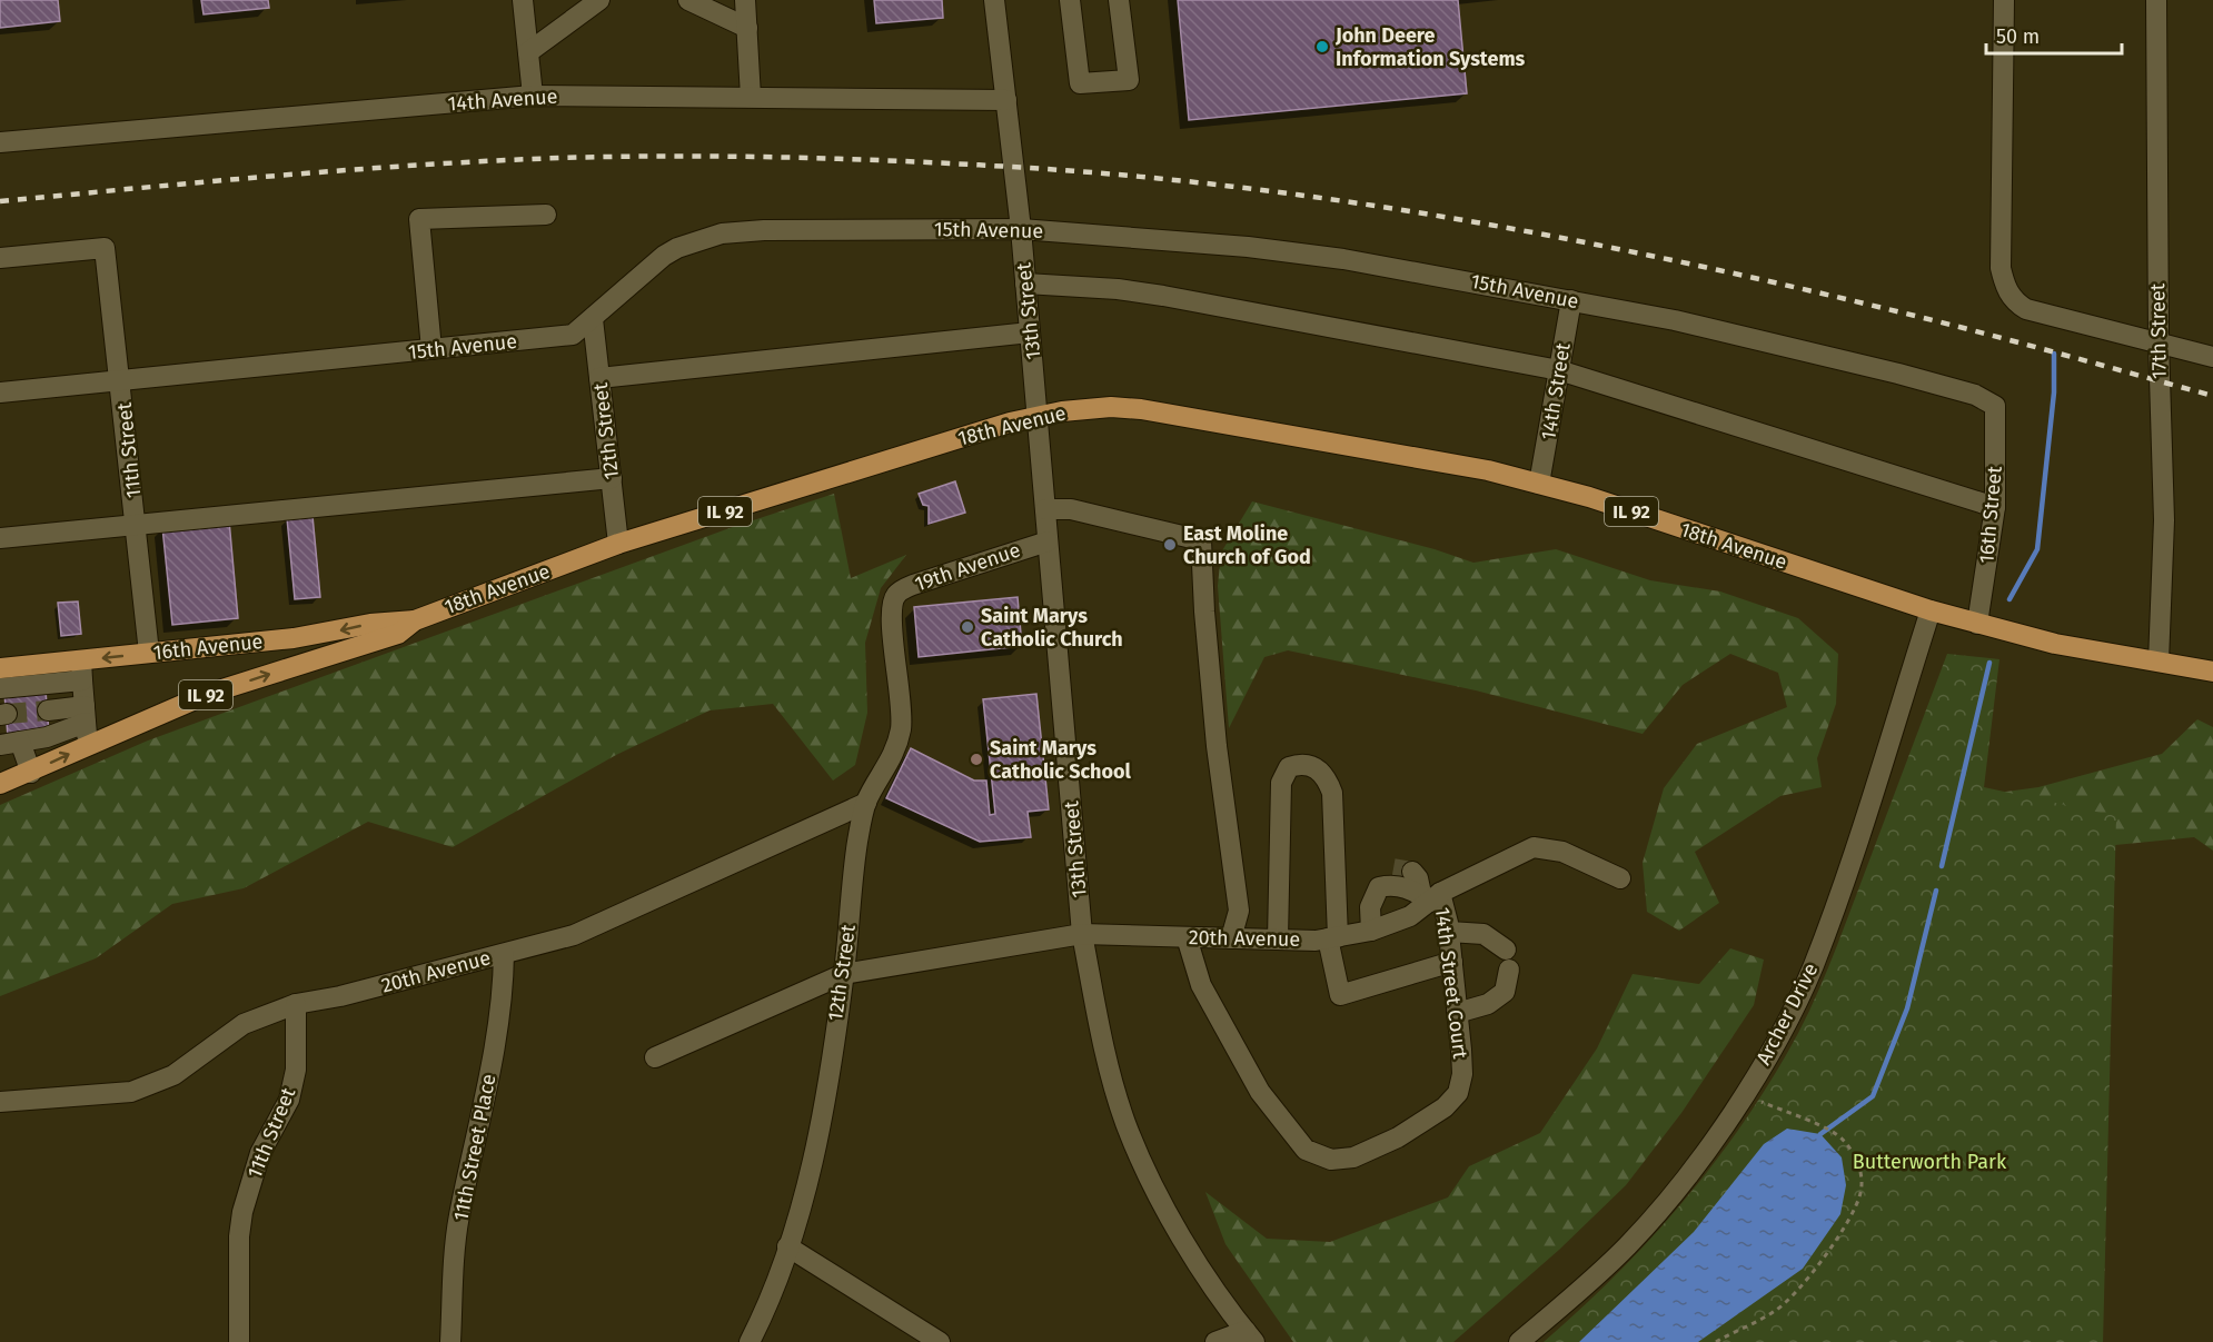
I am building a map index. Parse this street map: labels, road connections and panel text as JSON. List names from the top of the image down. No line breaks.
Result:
{"streets":{"main road":["18th Avenue","IL 92","16th Avenue"],"street":["14th Avenue","15th Avenue","13th Street","17th Street","14th Street","12th Street","11th Street","16th Street","19th Avenue","20th Avenue","14th Street Court","Archer Drive","11th Street Place"]},"crossings":[["14th Avenue","13th Street"],["15th Avenue","13th Street"],["15th Avenue","14th Street"],["15th Avenue","12th Street"],["15th Avenue","11th Street"],["15th Avenue","16th Street"],["13th Street","18th Avenue"],["13th Street","19th Avenue"],["13th Street","20th Avenue"],["17th Street","18th Avenue"],["14th Street","18th Avenue"],["18th Avenue","12th Street"],["18th Avenue","16th Street"],["18th Avenue","16th Avenue"],["18th Avenue","Archer Drive"],["12th Street","19th Avenue"],["12th Street","20th Avenue"],["11th Street","16th Avenue"],["11th Street","20th Avenue"],["20th Avenue","14th Street Court"],["20th Avenue","11th Street Place"]],"one_way":["16th Avenue"],"parks":["Butterworth Park"],"places":["John Deere Information Systems","East Moline Church of God","Saint Marys Catholic Church","Saint Marys Catholic School"],"scale_bar":"50 m"}
